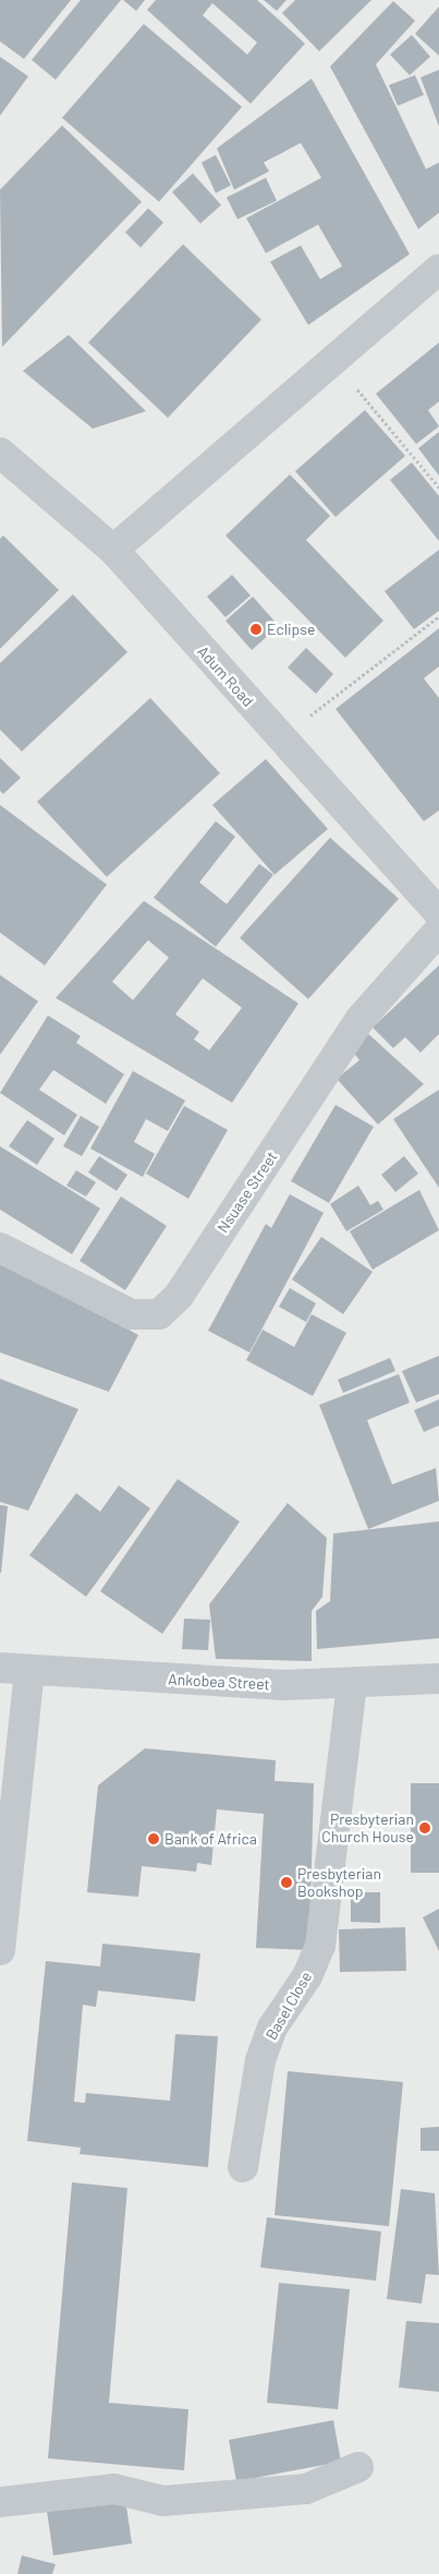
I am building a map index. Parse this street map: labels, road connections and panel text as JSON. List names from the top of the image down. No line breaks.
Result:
{"streets":{"street":["Adum Road","Nsuase Street","Ankobea Street","Basel Close"]},"crossings":[["Ankobea Street","Basel Close"]],"places":["Eclipse","Presbyterian Church House","Bank of Africa","Presbyterian Bookshop"]}
